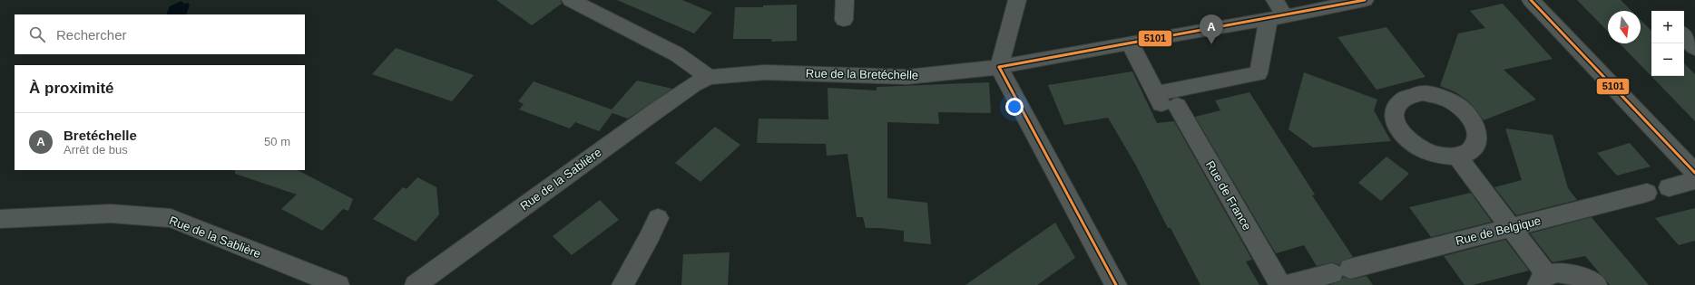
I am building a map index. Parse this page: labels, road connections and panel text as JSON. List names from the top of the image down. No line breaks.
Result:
{"streets":{"street":["Rue de la Bretéchelle","Rue de la Sablière","Rue de France","Rue de Belgique"]},"crossings":[["Rue de la Bretéchelle","Rue de la Sablière"],["Rue de la Bretéchelle","Rue de France"]],"lines":["transit line 5101"],"north":"bottom","page":{"map_buttons":["+","−"],"pins":"A","search":"Rechercher","heading":"À proximité","list":[{"mark":"A","name":"Bretéchelle","note":"Arrêt de bus","value":"50 m"}]}}
